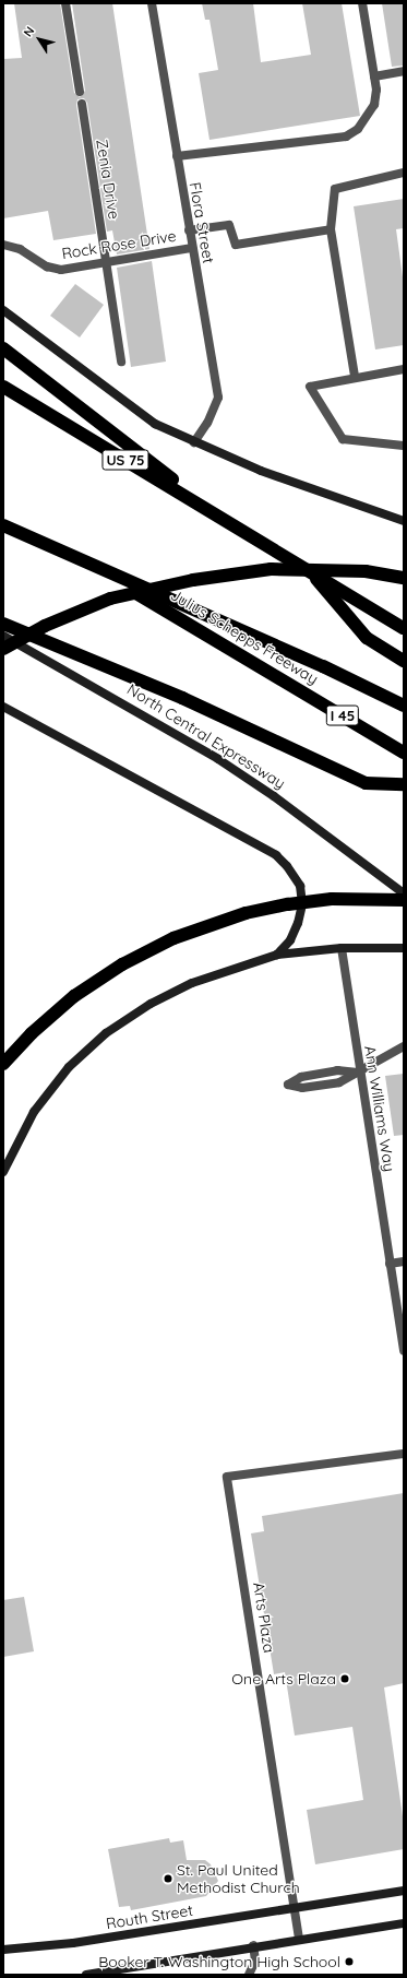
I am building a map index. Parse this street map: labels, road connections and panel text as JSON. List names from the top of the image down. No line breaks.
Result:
{"streets":{"highway":["US 75","Julius Schepps Freeway","I 45"],"main road":["North Central Expressway","Routh Street"],"street":["Zenia Drive","Flora Street","Rock Rose Drive","Ann Williams Way","Arts Plaza"]},"crossings":[["Zenia Drive","Rock Rose Drive"],["Flora Street","Rock Rose Drive"],["Arts Plaza","Routh Street"]],"places":["One Arts Plaza","St. Paul United Methodist Church","Booker T. Washington High School"],"north":"top left"}
